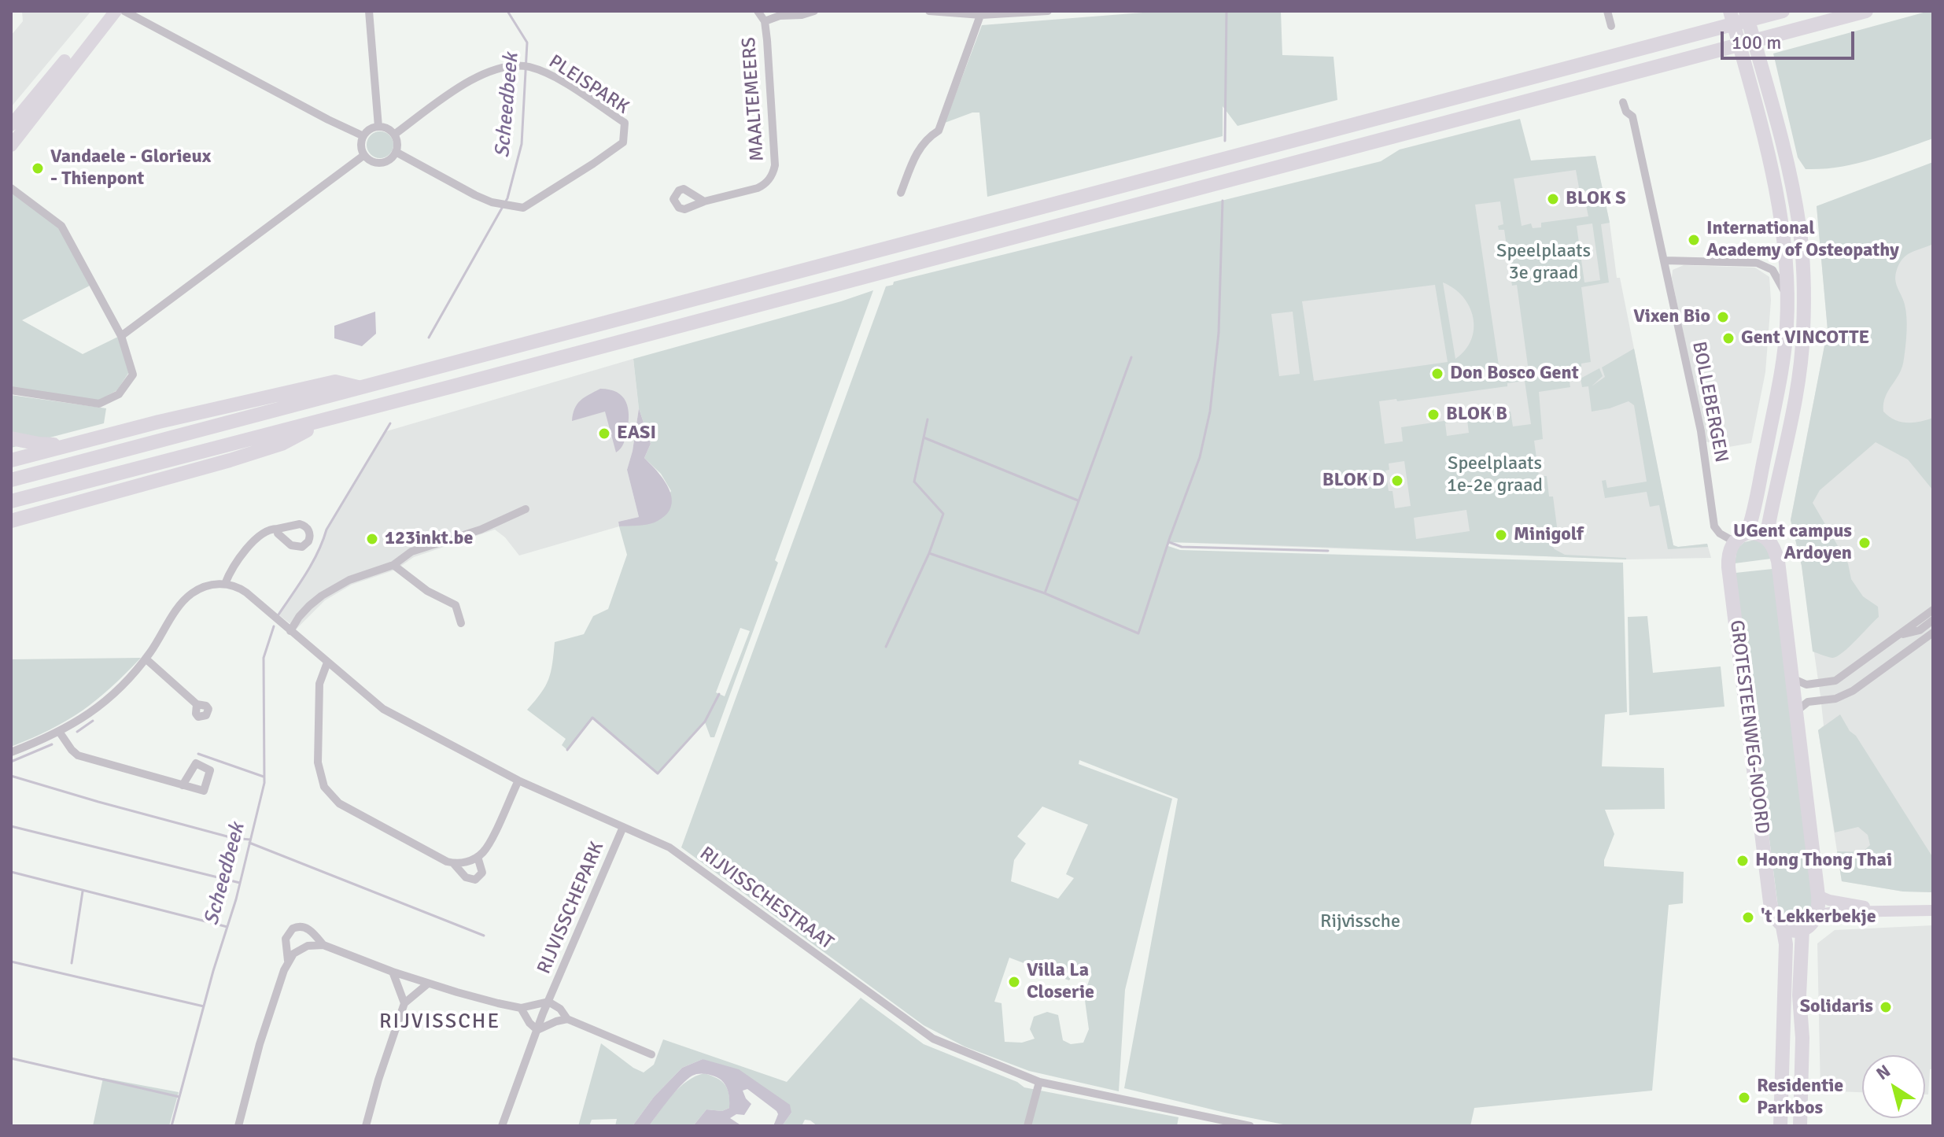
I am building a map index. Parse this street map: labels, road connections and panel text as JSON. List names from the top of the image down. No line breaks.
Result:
{"streets":{"highway":["GROTESTEENWEG-NOORD"],"street":["PLEISPARK","MAALTEMEERS","BOLLEBERGEN","RIJVISSCHESTRAAT","RIJVISSCHEPARK"]},"crossings":[["BOLLEBERGEN","GROTESTEENWEG-NOORD"],["RIJVISSCHESTRAAT","RIJVISSCHEPARK"]],"districts":["RIJVISSCHE"],"water":["Scheedbeek"],"parks":["Speelplaats 3e graad","Speelplaats 1e-2e graad","Rijvissche"],"places":["Vandaele - Glorieux - Thienpont","BLOK S","International Academy of Osteopathy","Vixen Bio","Gent VINCOTTE","Don Bosco Gent","BLOK B","EASI","BLOK D","Minigolf","123inkt.be","UGent campus Ardoyen","Hong Thong Thai","'t Lekkerbekje","Villa La Closerie","Solidaris","Residentie Parkbos"],"scale_bar":"100 m","north":"top left"}
